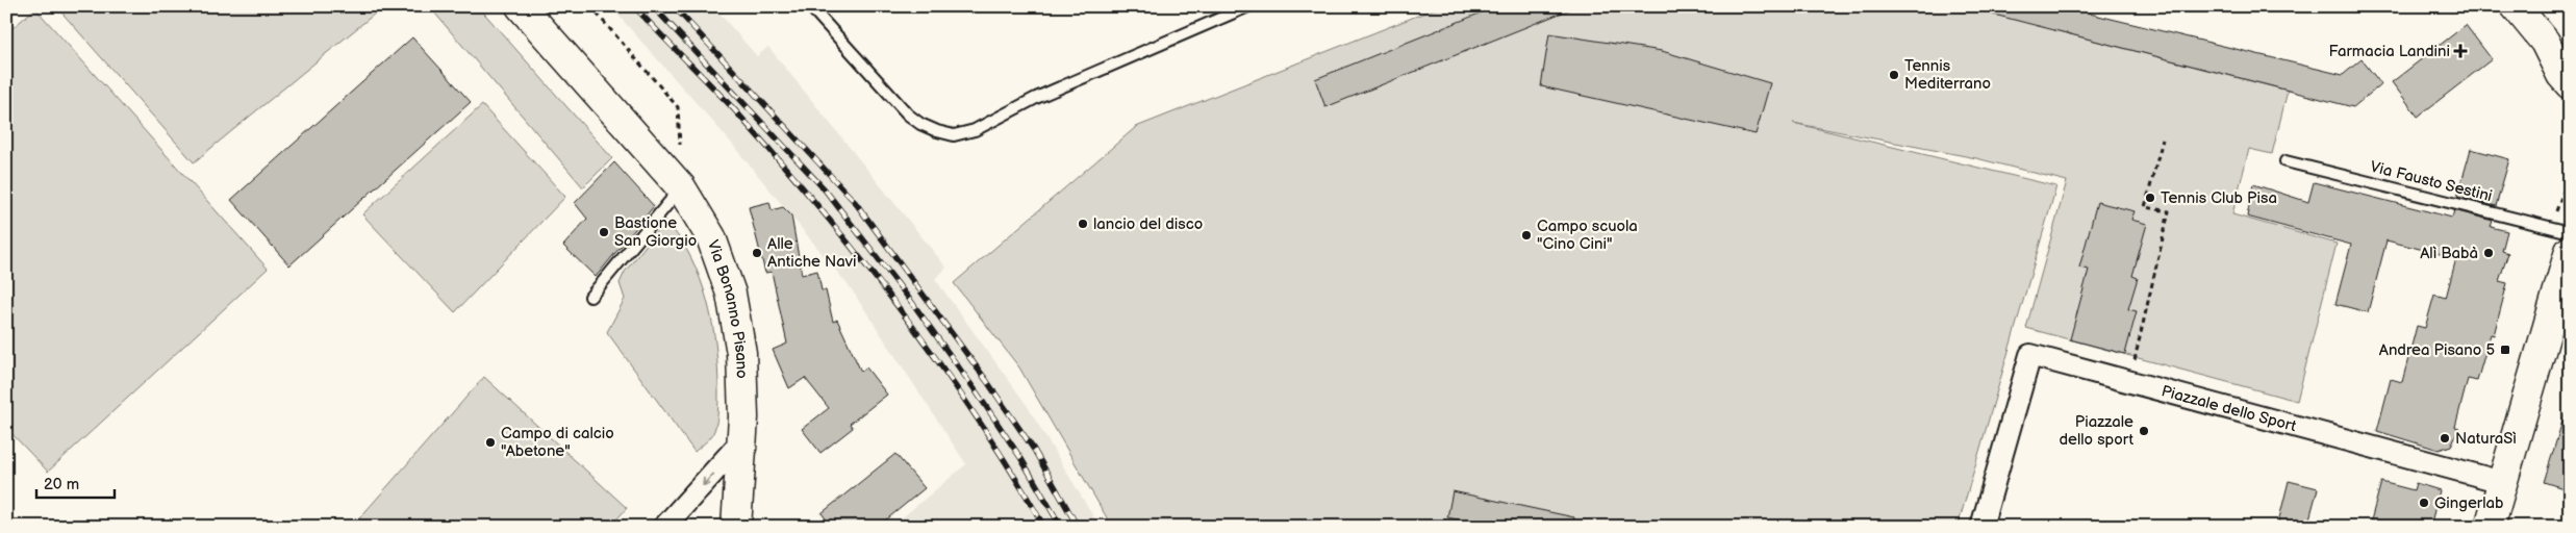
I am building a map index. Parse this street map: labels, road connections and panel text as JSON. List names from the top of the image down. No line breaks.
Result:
{"streets":{"main road":["Via Bonanno Pisano"],"street":["Piazzale dello Sport"],"lane":["Via Fausto Sestini"]},"places":{"health":["Farmacia Landini"],"other":["Tennis Mediterrano","Tennis Club Pisa","lancio del disco","Bastione San Giorgio","Campo scuola \"Cino Cini\"","Alle Antiche Navi","Alì Babà","Piazzale dello sport","NaturaSì","Campo di calcio \"Abetone\"","Gingerlab"],"transit":["Andrea Pisano 5"]},"scale_bar":"20 m"}
